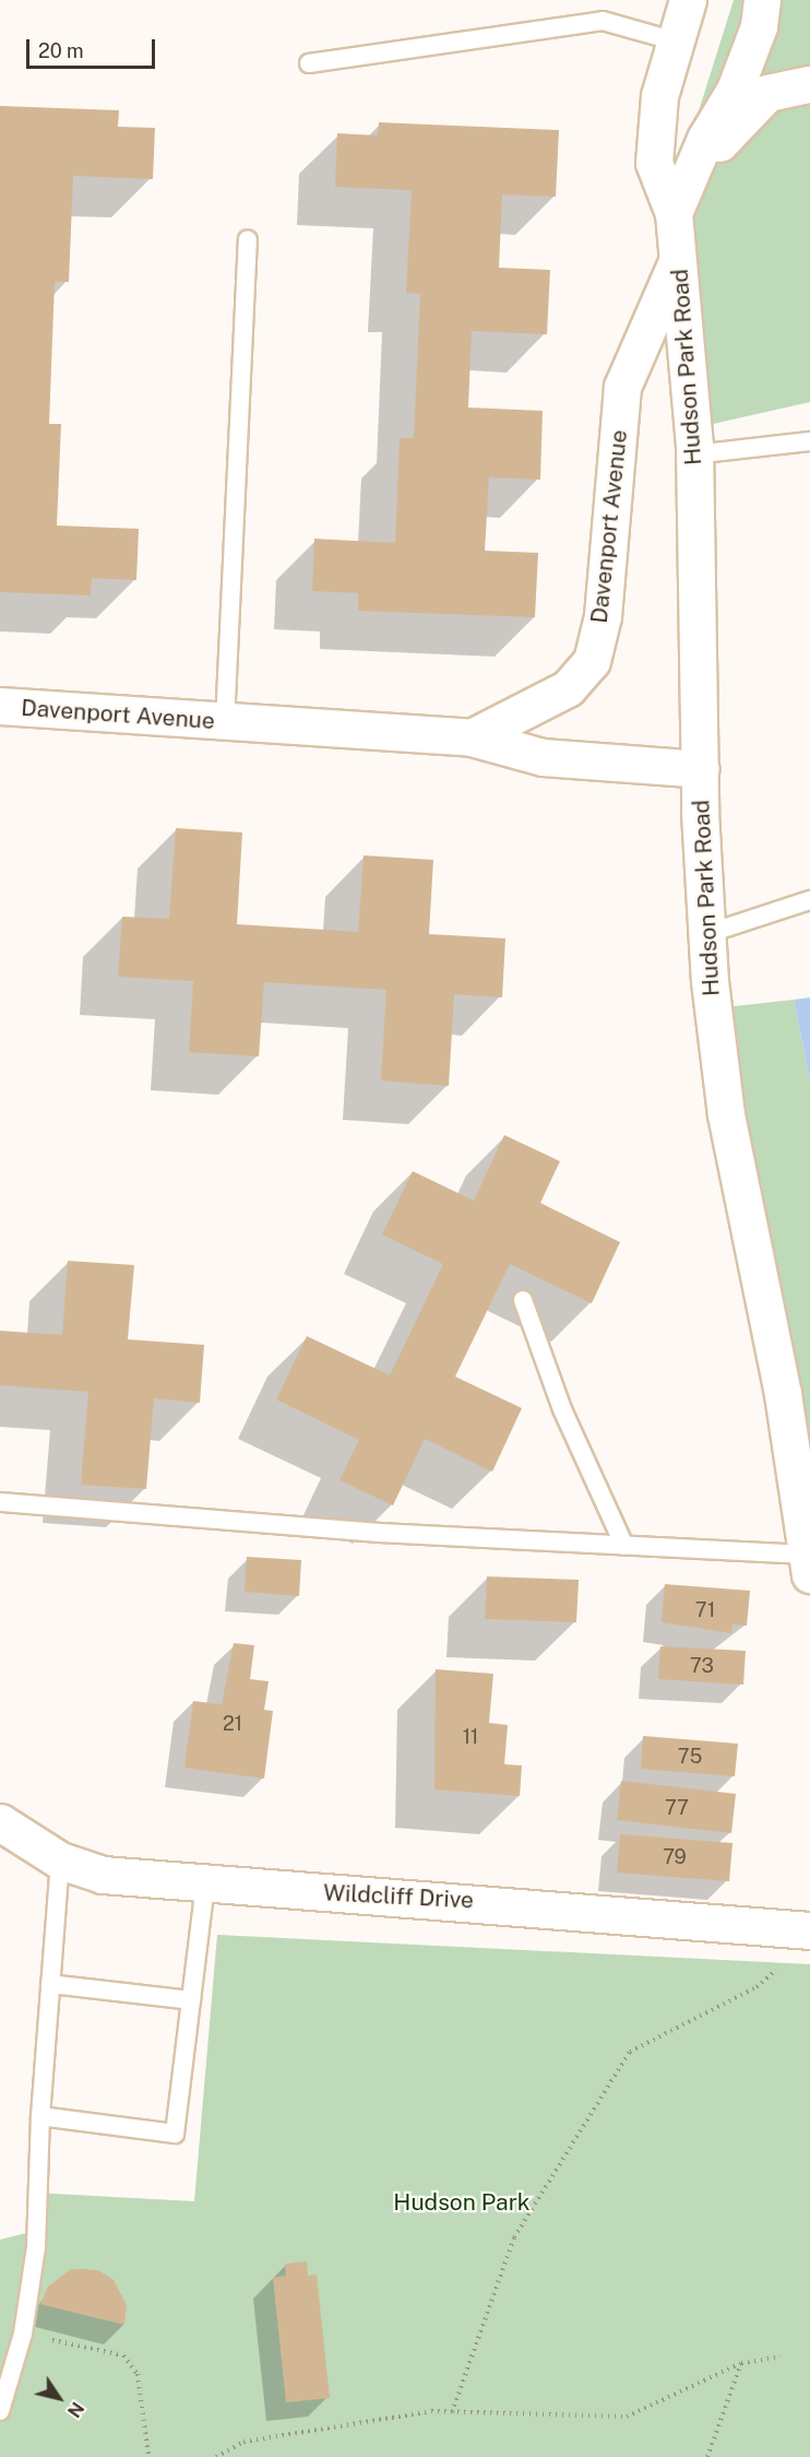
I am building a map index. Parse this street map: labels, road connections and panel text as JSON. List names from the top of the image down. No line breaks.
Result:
{"streets":{"street":["Hudson Park Road","Davenport Avenue","Wildcliff Drive"]},"crossings":[["Hudson Park Road","Davenport Avenue"]],"parks":["Hudson Park"],"house_numbers":["71","73","21","11","75","77","79"],"scale_bar":"20 m","north":"bottom right"}
